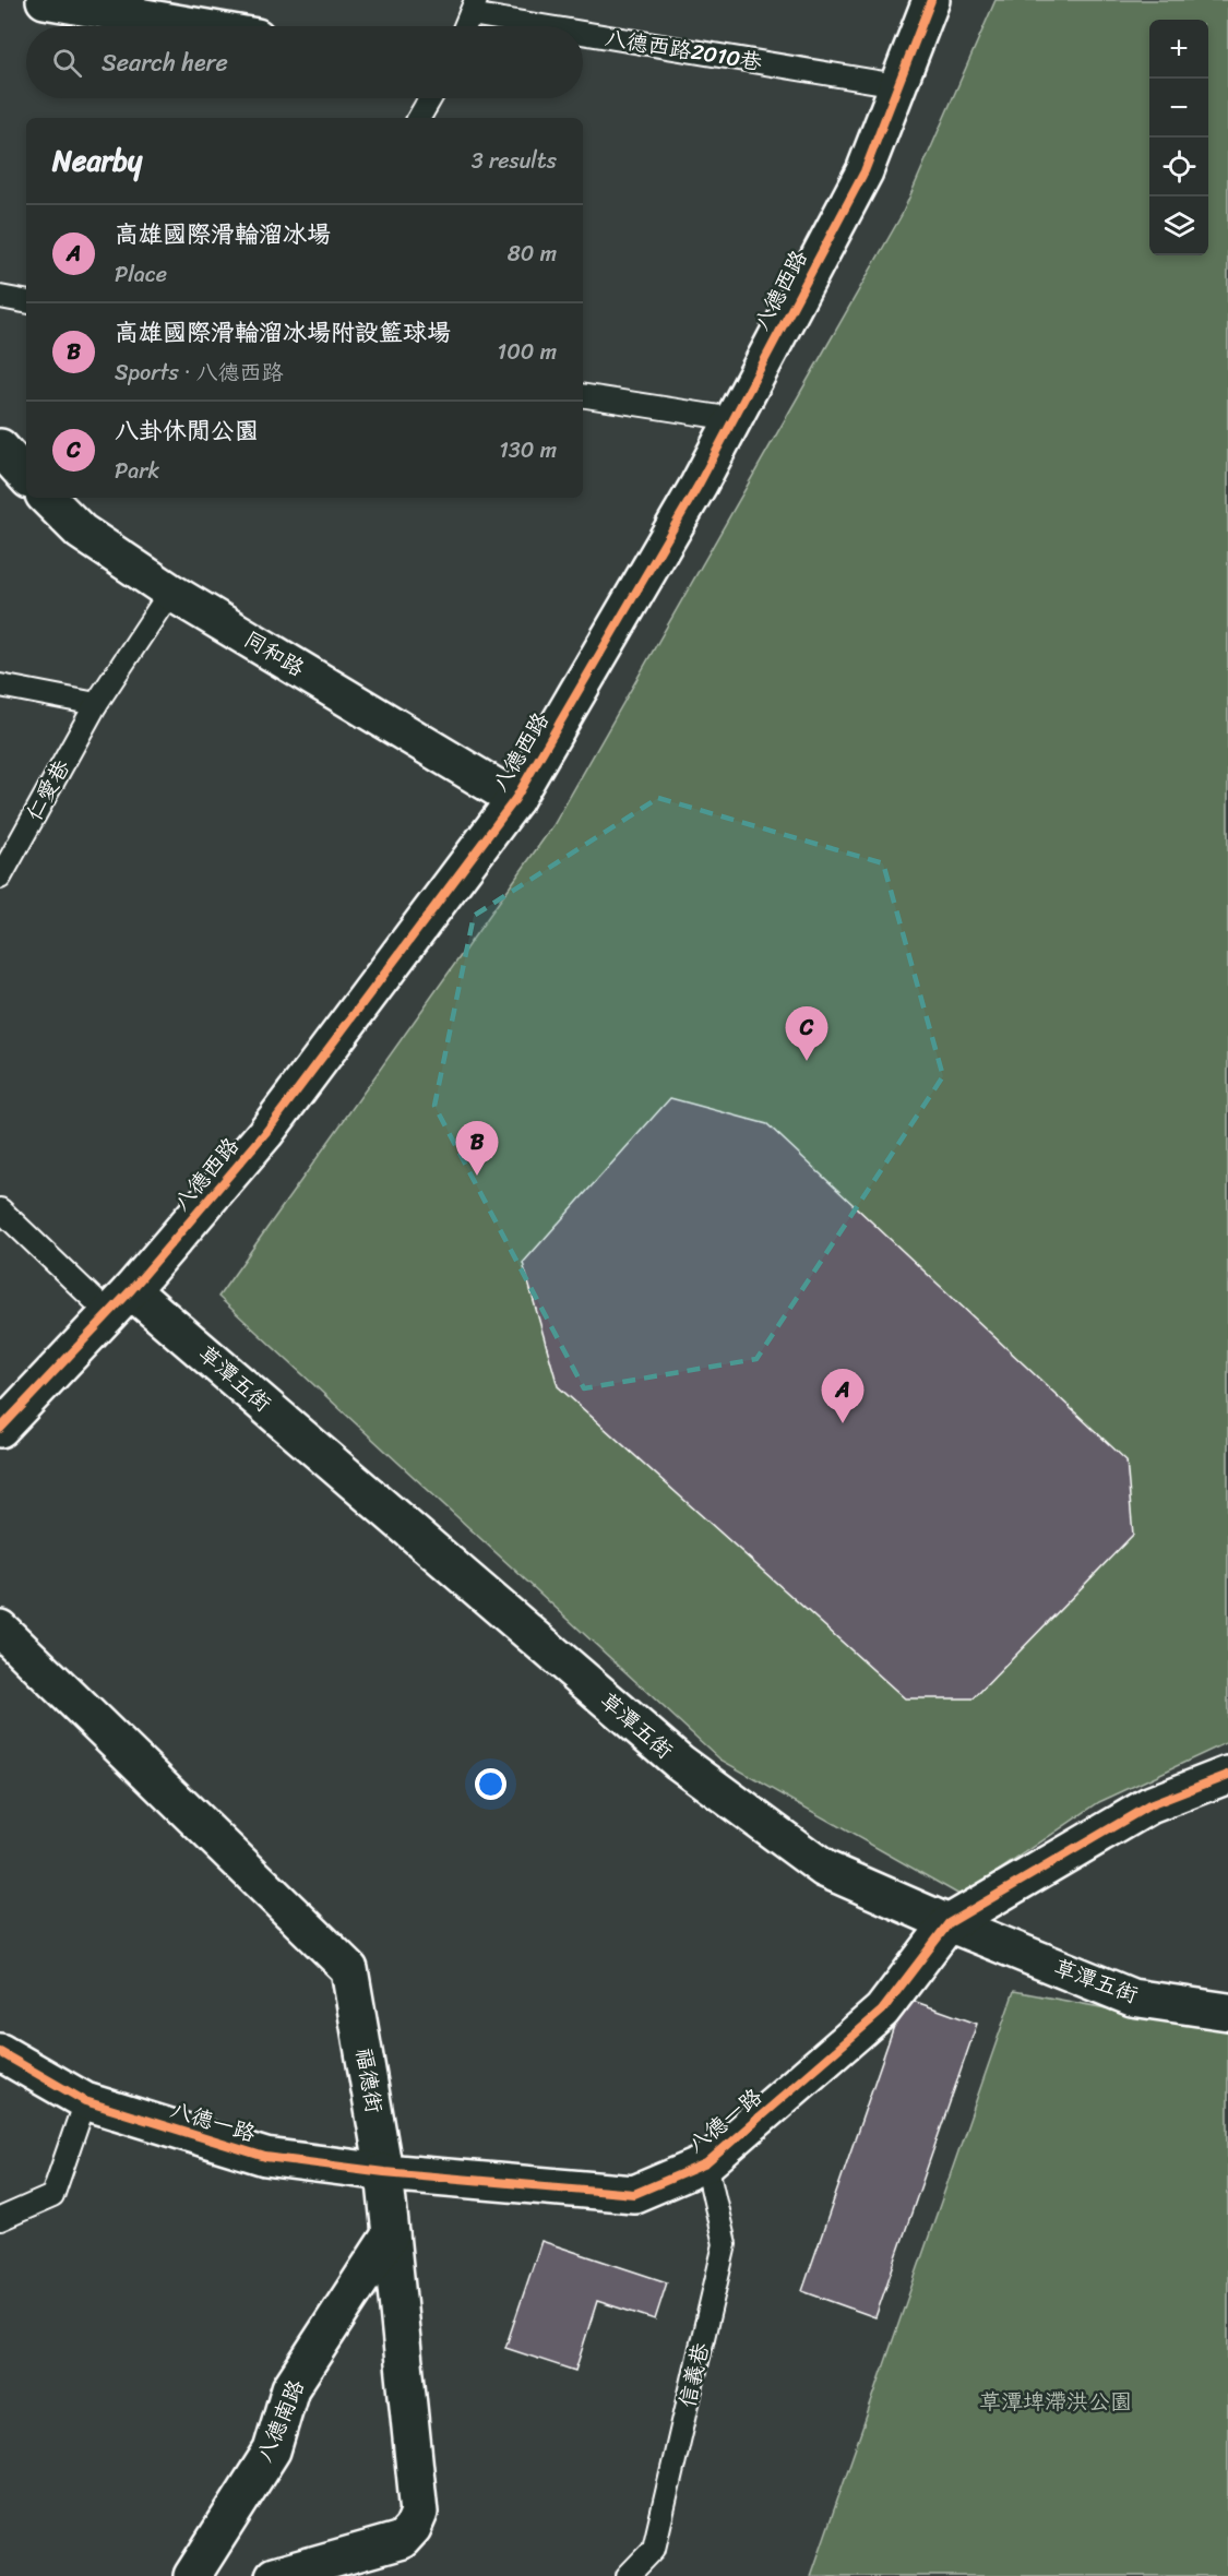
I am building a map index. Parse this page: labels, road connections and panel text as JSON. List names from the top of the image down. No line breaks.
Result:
{"streets":{"street":["八德西路","同和路","草潭五街","福德街","八德一路","八德南路"],"lane":["八德西路2010巷","仁愛巷","信義巷"]},"crossings":[["八德西路2010巷","八德西路"],["八德西路","同和路"],["八德西路","草潭五街"],["同和路","仁愛巷"],["草潭五街","八德一路"],["福德街","八德一路"],["福德街","八德南路"],["八德一路","信義巷"]],"parks":["草潭埤滯洪公園"],"page":{"map_buttons":["+","−"],"search":"Search here","heading":["Nearby","3 results"],"list":[{"mark":"A","name":"高雄國際滑輪溜冰場","note":"Place","value":"80 m"},{"mark":"B","name":"高雄國際滑輪溜冰場附設籃球場","note":"Sports · 八德西路","value":"100 m"},{"mark":"C","name":"八卦休閒公園","note":"Park","value":"130 m"}],"pins":["C","B","A"]}}
